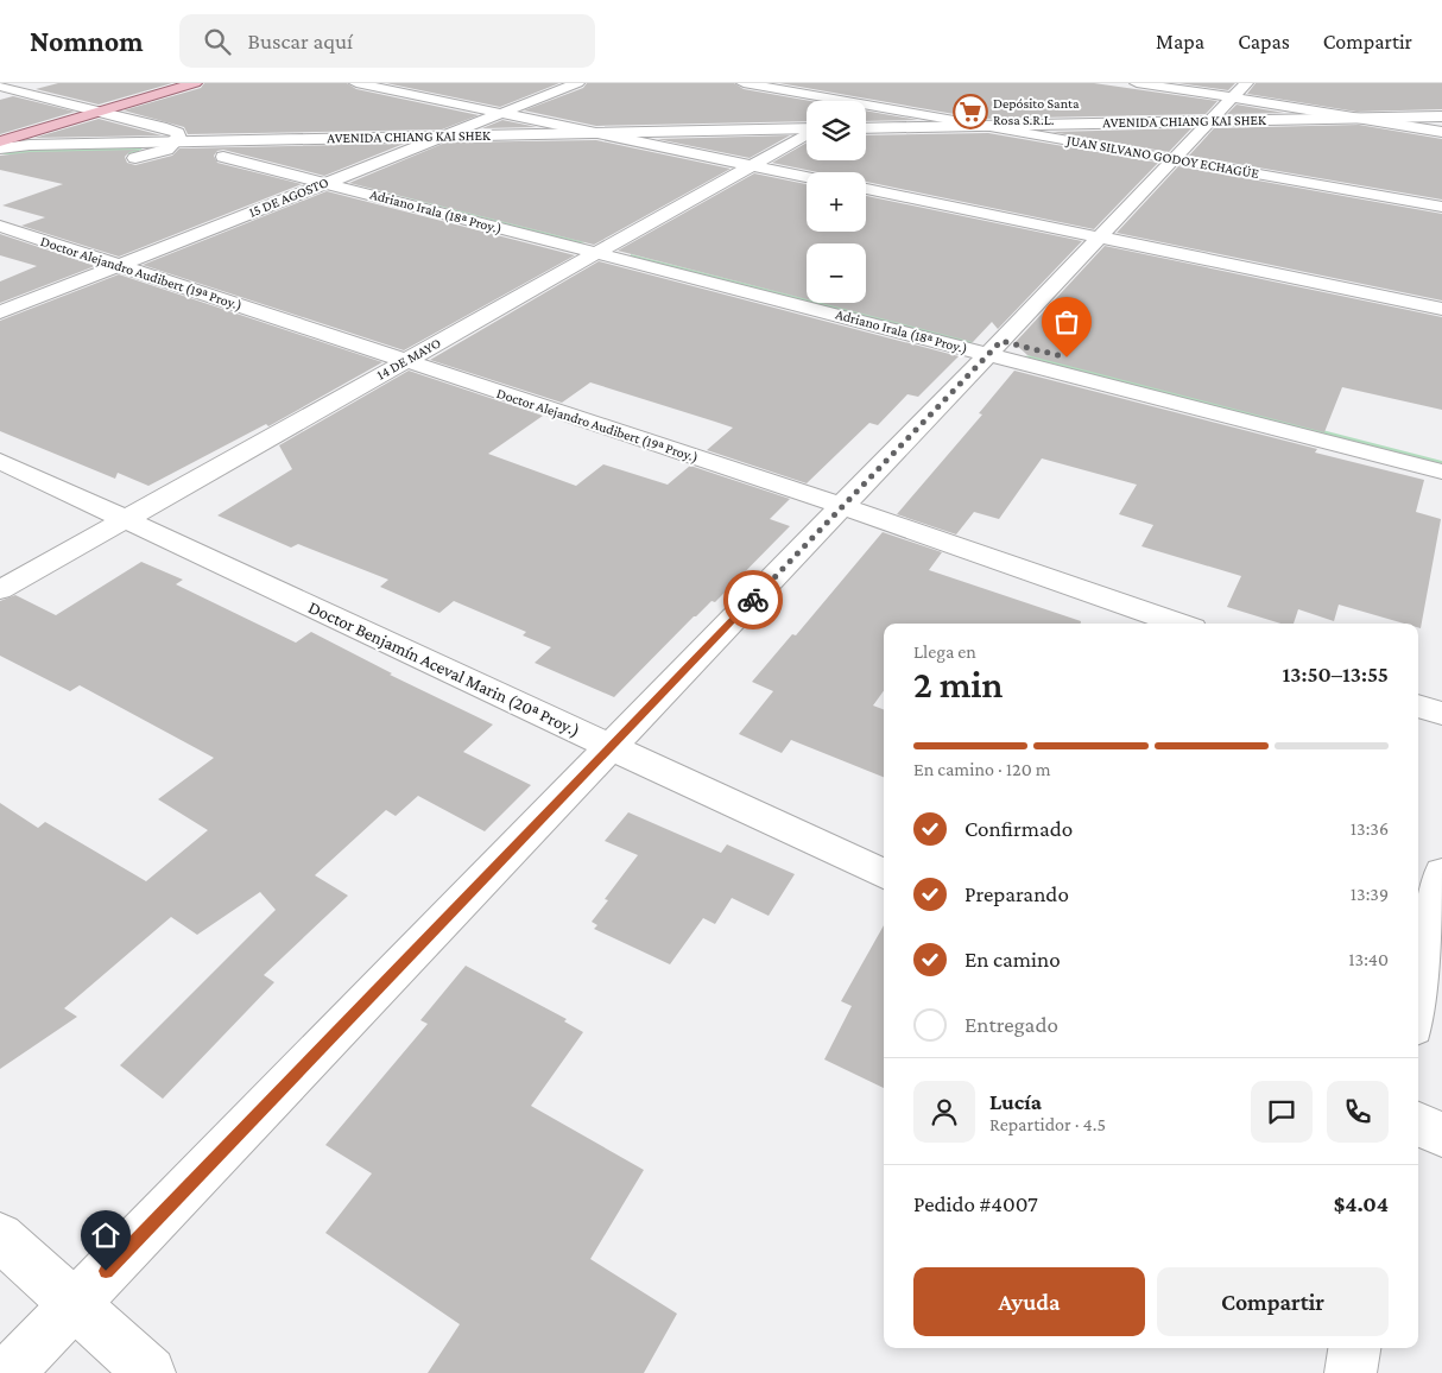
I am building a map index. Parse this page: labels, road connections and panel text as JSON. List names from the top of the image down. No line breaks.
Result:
{"streets":{"street":["AVENIDA CHIANG KAI SHEK","JUAN SILVANO GODOY ECHAGÜE","15 DE AGOSTO","Adriano Irala (18ª Proy.)","Doctor Alejandro Audibert (19ª Proy.)","14 DE MAYO","Doctor Benjamín Aceval Marin (20ª Proy.)"]},"crossings":[["AVENIDA CHIANG KAI SHEK","JUAN SILVANO GODOY ECHAGÜE"],["AVENIDA CHIANG KAI SHEK","15 DE AGOSTO"],["15 DE AGOSTO","Adriano Irala (18ª Proy.)"],["15 DE AGOSTO","Doctor Alejandro Audibert (19ª Proy.)"],["Adriano Irala (18ª Proy.)","14 DE MAYO"],["Doctor Alejandro Audibert (19ª Proy.)","14 DE MAYO"],["14 DE MAYO","Doctor Benjamín Aceval Marin (20ª Proy.)"]],"places":{"supermarket":["Depósito Santa Rosa S.R.L."]},"page":{"header":"Nomnom","search":"Buscar aquí","nav":["Mapa","Capas","Compartir"],"map_buttons":["+","−"],"heading":["2 min","Llega en","13:50–13:55"],"panel":["Lucía","Repartidor · 4.5","Pedido #4007","$4.04"],"bar":"En camino · 120 m","list":[["Confirmado","13:36"],["Preparando","13:39"],["En camino","13:40"],"Entregado"],"buttons":["Ayuda","Compartir"]}}
